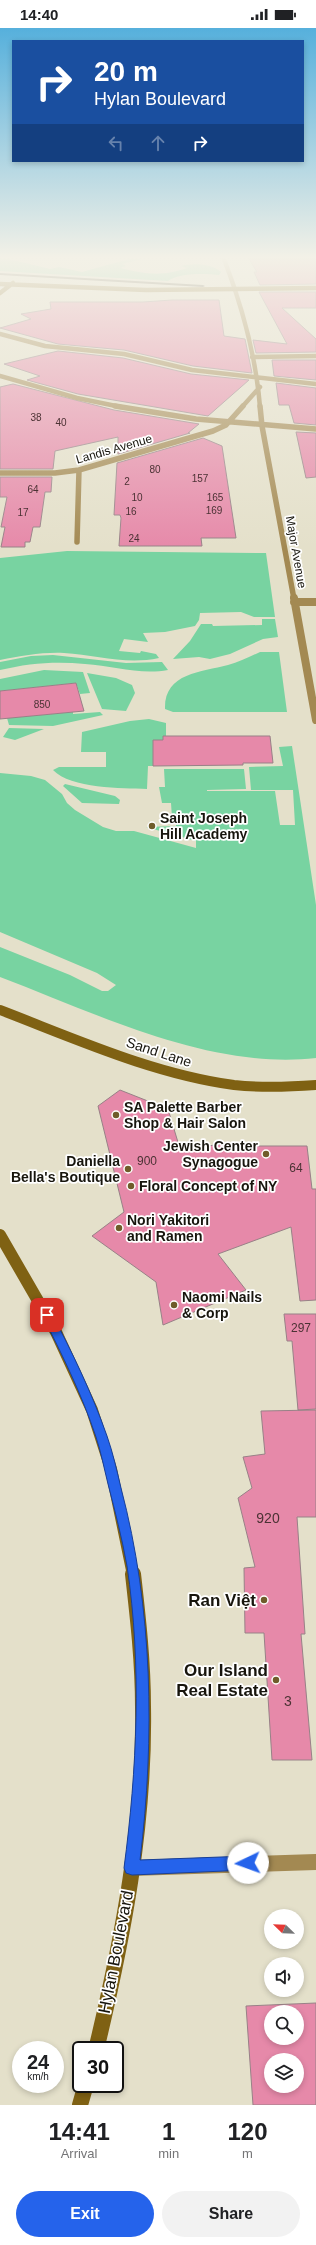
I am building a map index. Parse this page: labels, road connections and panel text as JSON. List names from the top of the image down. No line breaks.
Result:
{"streets":{"main road":["Sand Lane","Hylan Boulevard"],"street":["Landis Avenue","Major Avenue"]},"places":["Saint Joseph Hill Academy","SA Palette Barber Shop & Hair Salon","Jewish Center Synagogue","Daniella Bella's Boutique","Floral Concept of NY","Nori Yakitori and Ramen","Naomi Nails & Corp","Ran Việt","Our Island Real Estate"],"house_numbers":["38","40","80","157","2","64","10","165","169","16","17","24","850","900","64","297","920","3"],"north":"top left","page":{"status":"14:40","turn":["20 m","Hylan Boulevard"],"speed":"24 km/h","limit":"30","eta":["14:41","Arrival","1","min","120","m"],"buttons":["Exit","Share"]}}
